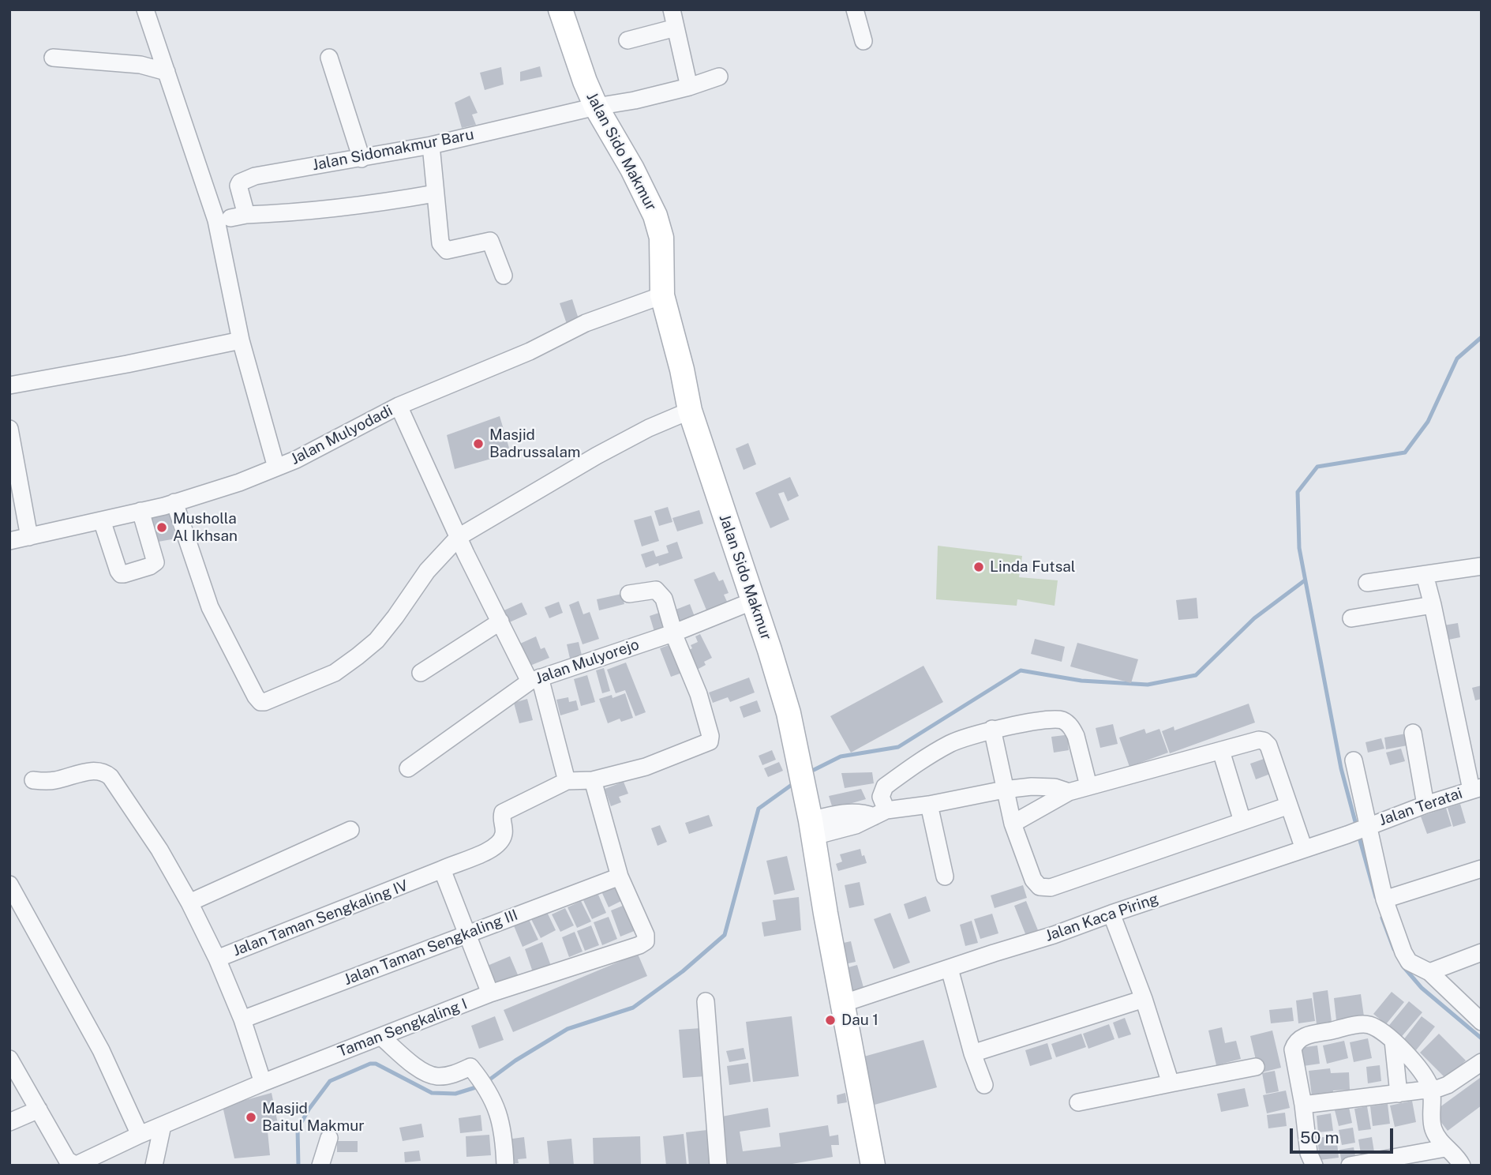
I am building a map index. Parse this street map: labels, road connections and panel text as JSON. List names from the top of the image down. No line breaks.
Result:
{"streets":{"main road":["Jalan Sido Makmur"],"street":["Jalan Sidomakmur Baru","Jalan Mulyodadi","Jalan Mulyorejo","Jalan Teratai","Jalan Kaca Piring","Jalan Taman Sengkaling IV","Jalan Taman Sengkaling III","Taman Sengkaling I"]},"crossings":[["Jalan Sidomakmur Baru","Jalan Sido Makmur"],["Jalan Sido Makmur","Jalan Mulyodadi"],["Jalan Sido Makmur","Jalan Mulyorejo"],["Jalan Sido Makmur","Jalan Kaca Piring"],["Jalan Teratai","Jalan Kaca Piring"],["Jalan Taman Sengkaling III","Taman Sengkaling I"]],"places":["Masjid Badrussalam","Musholla Al Ikhsan","Linda Futsal","Dau 1","Masjid Baitul Makmur"],"scale_bar":"50 m"}
